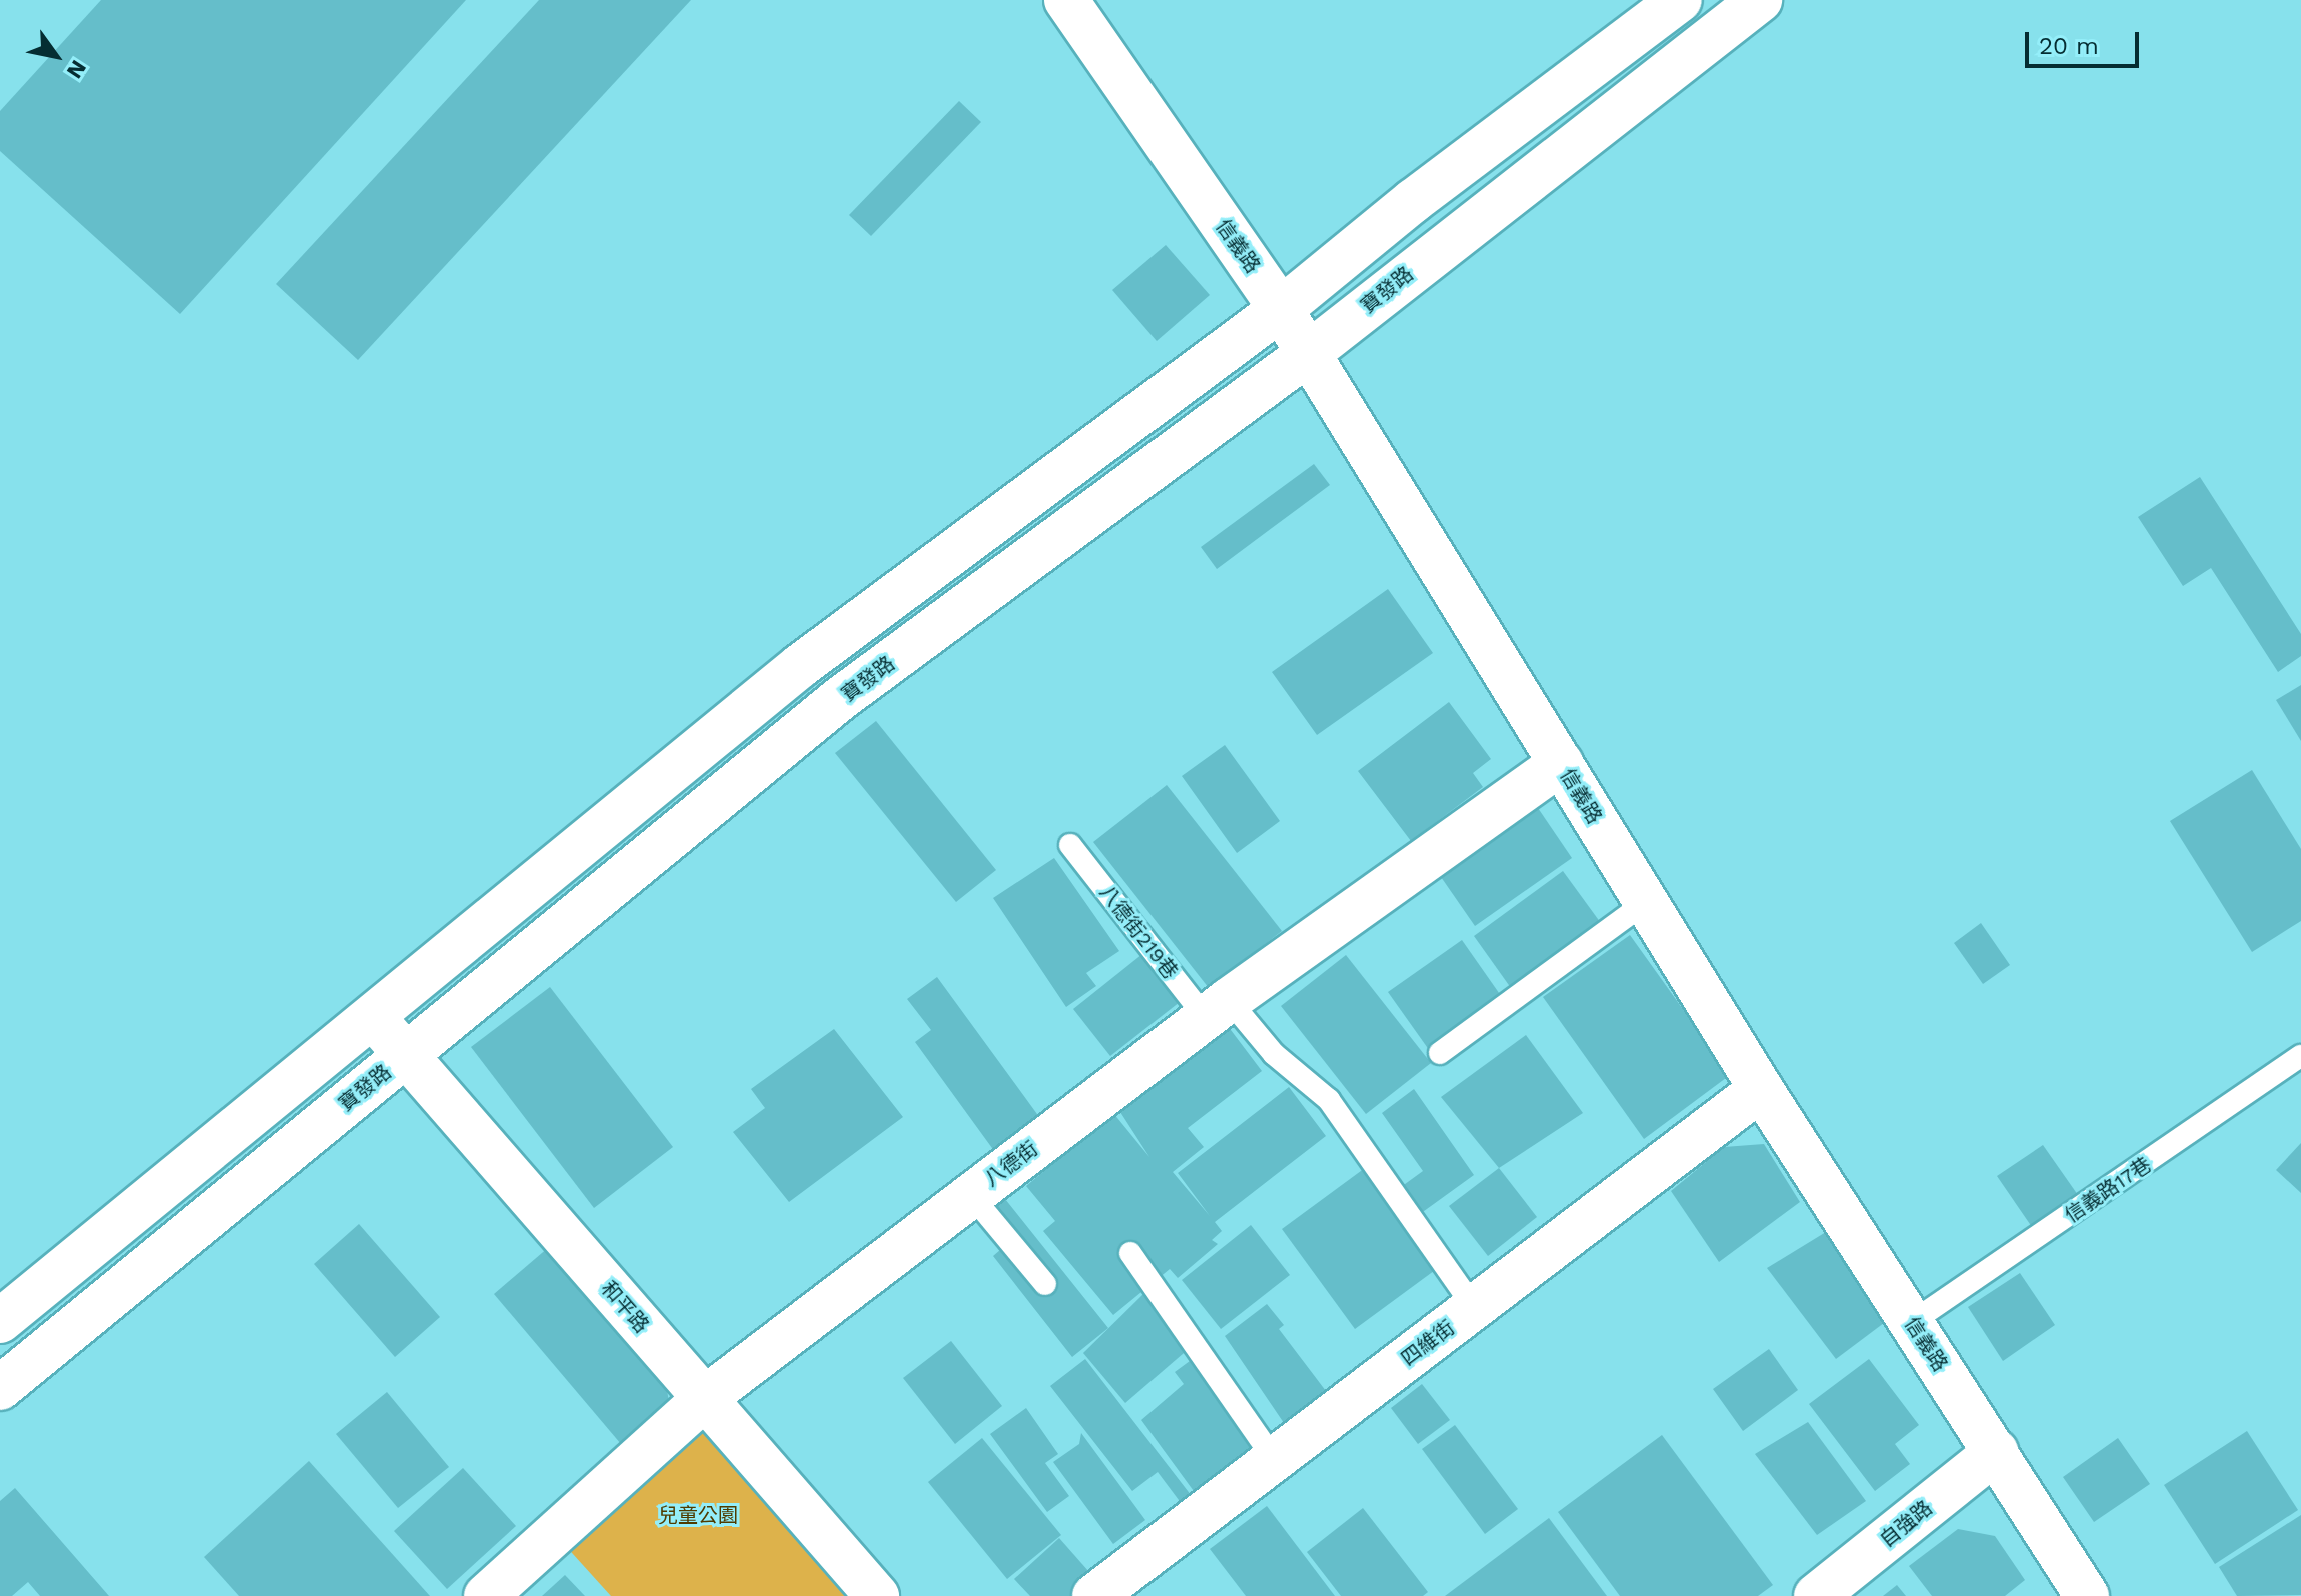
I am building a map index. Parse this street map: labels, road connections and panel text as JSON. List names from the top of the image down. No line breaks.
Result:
{"streets":{"street":["信義路","寶發路","八德街","和平路","四維街","自強路"],"lane":["八德街219巷","信義路17巷"]},"crossings":[["信義路","寶發路"],["信義路","八德街"],["信義路","信義路17巷"],["信義路","四維街"],["信義路","自強路"],["寶發路","和平路"],["八德街219巷","八德街"],["八德街219巷","四維街"],["八德街","和平路"]],"parks":["兒童公園"],"scale_bar":"20 m","north":"bottom right"}
